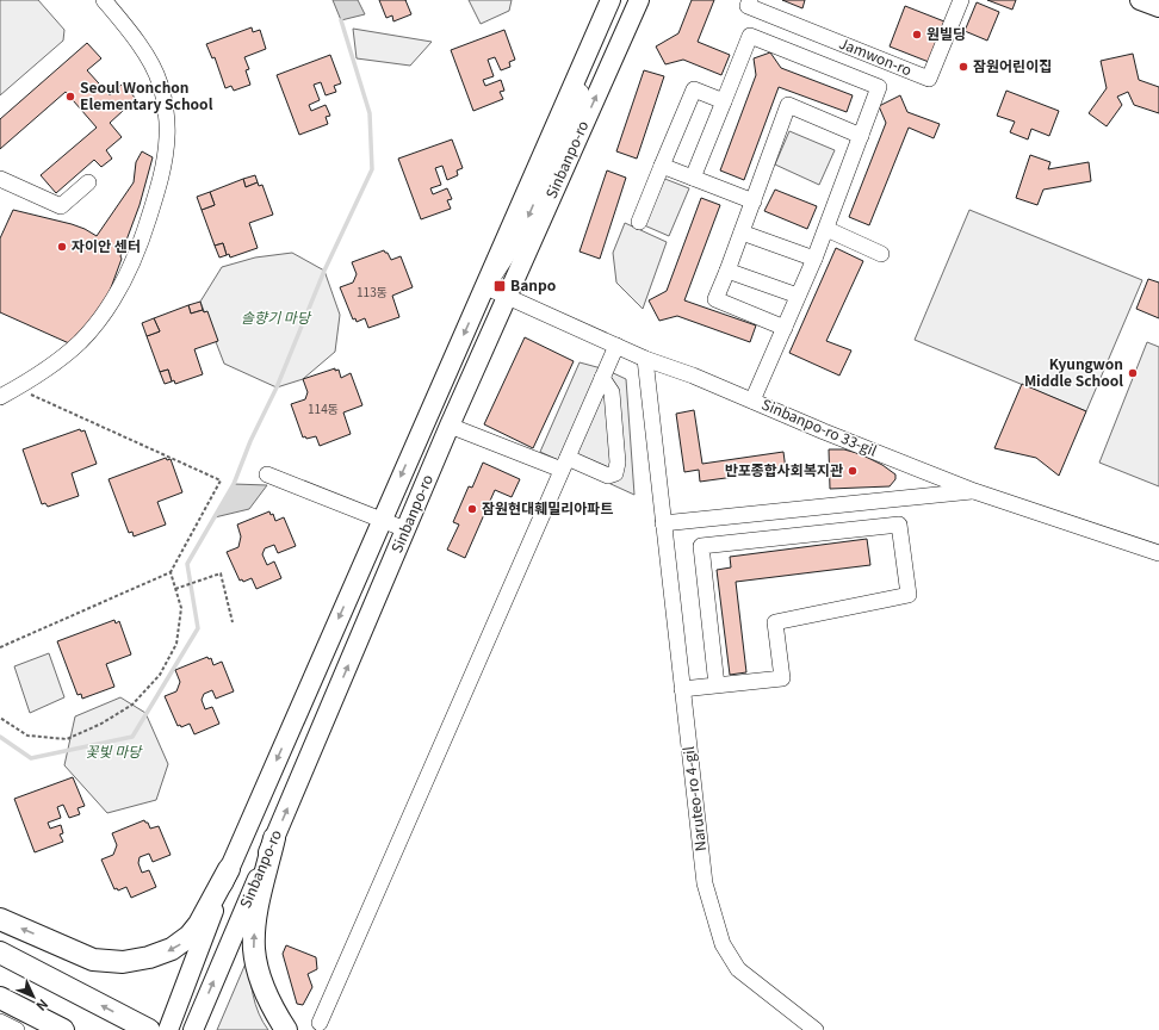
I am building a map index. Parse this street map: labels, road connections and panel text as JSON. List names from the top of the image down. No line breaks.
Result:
{"streets":{"main road":["Sinbanpo-ro"],"street":["Jamwon-ro","Sinbanpo-ro 33-gil","Naruteo-ro 4-gil"]},"crossings":[["Sinbanpo-ro","Sinbanpo-ro 33-gil"],["Sinbanpo-ro 33-gil","Naruteo-ro 4-gil"]],"parks":["솔향기 마당","꽃빛 마당"],"places":{"other":["원빌딩","잠원어린이집","Seoul Wonchon Elementary School","자이안 센터","Kyungwon Middle School","반포종합사회복지관","잠원현대훼밀리아파트"],"transit":["Banpo"]},"house_numbers":["113동","114동"],"north":"bottom right"}
